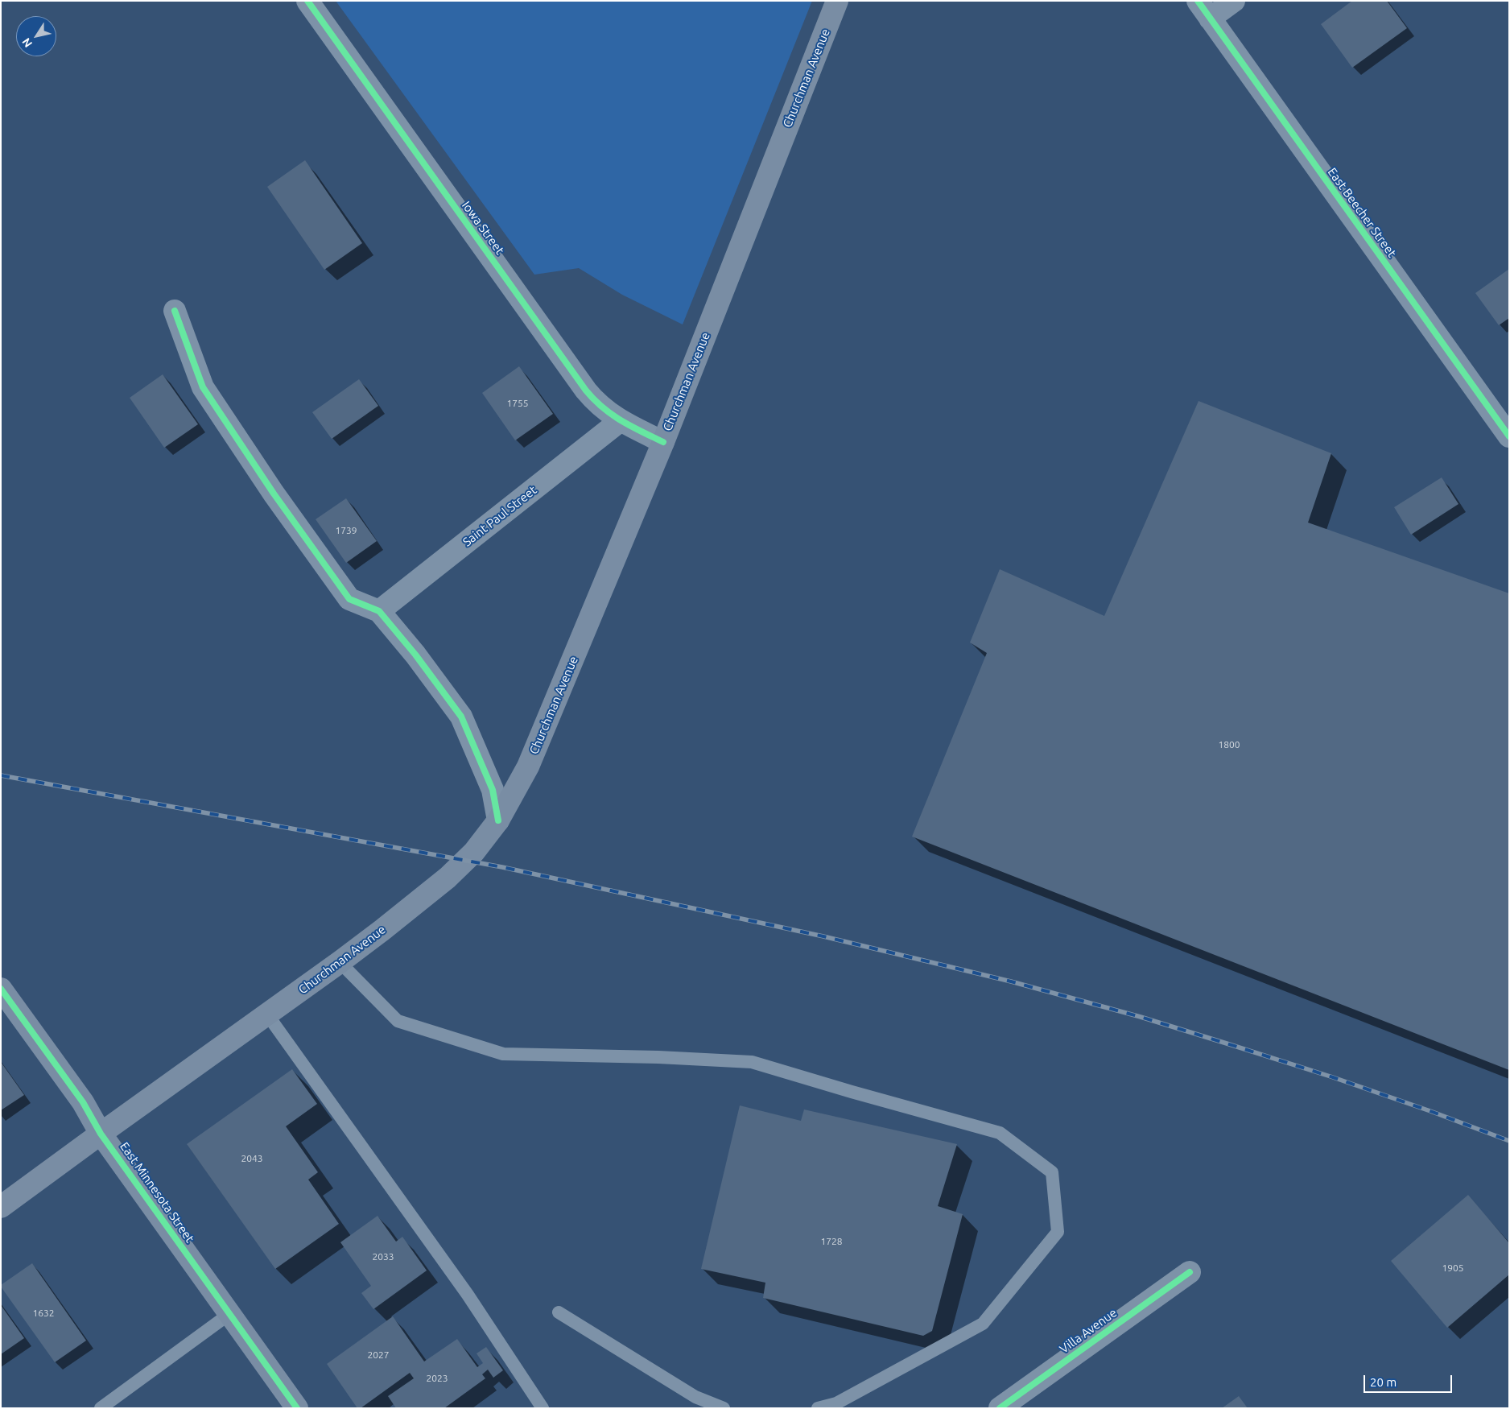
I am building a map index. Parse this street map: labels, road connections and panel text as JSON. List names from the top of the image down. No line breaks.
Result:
{"streets":{"main road":["Churchman Avenue","East Minnesota Street"],"street":["East Beecher Street","Iowa Street","Saint Paul Street","Villa Avenue"]},"crossings":[["Churchman Avenue","Iowa Street"],["Churchman Avenue","East Minnesota Street"],["Iowa Street","Saint Paul Street"]],"house_numbers":["1755","1739","1800","2043","1728","2033","1905","1632","2027","2023"],"scale_bar":"20 m","north":"bottom left"}
